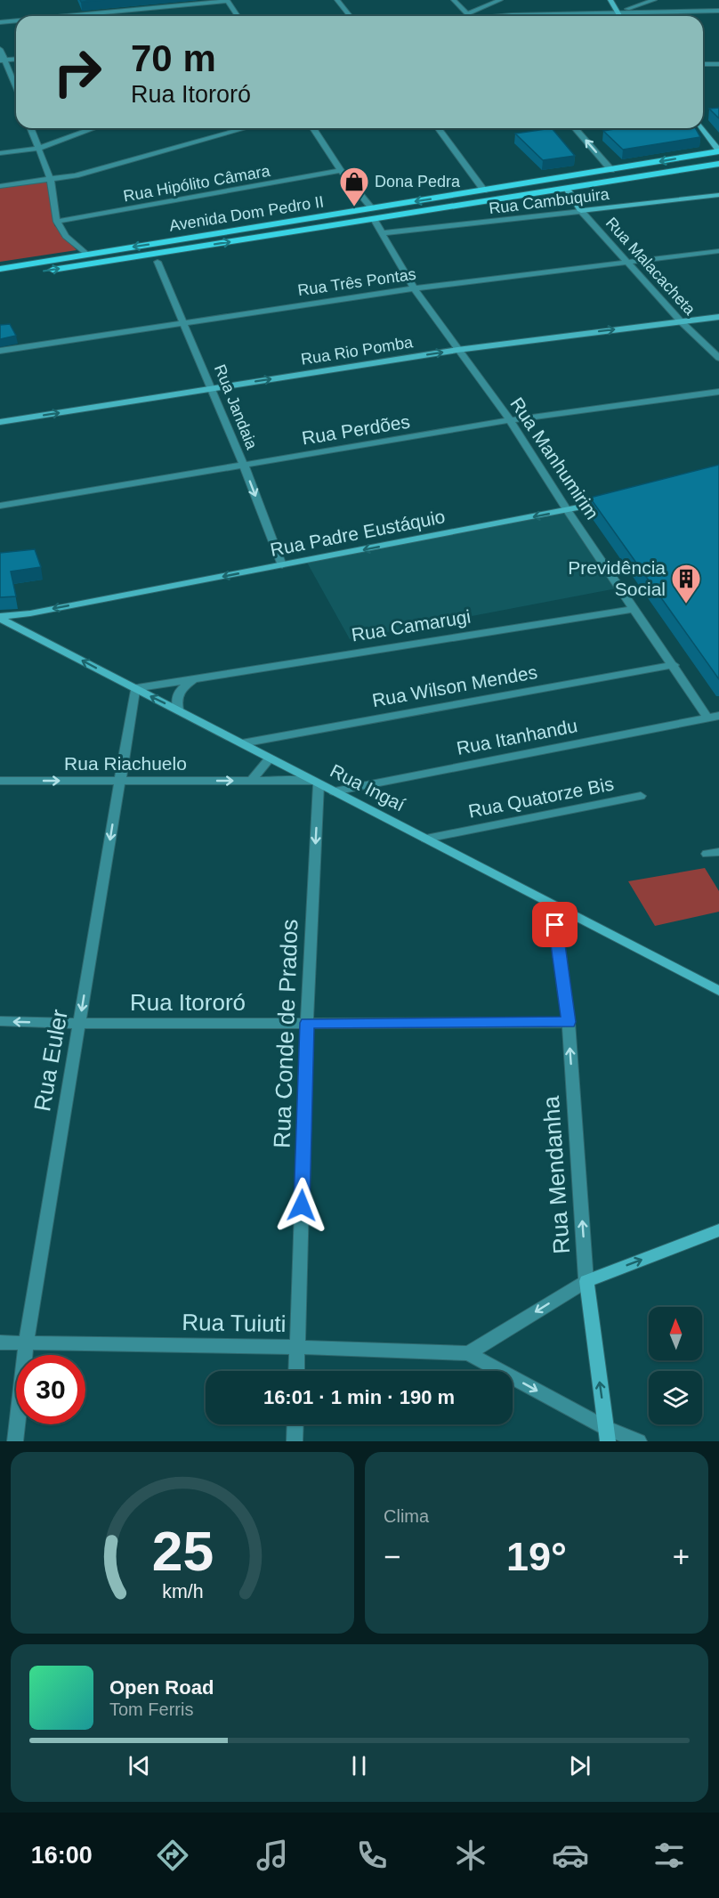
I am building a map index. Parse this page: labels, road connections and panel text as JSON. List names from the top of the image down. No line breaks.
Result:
{"streets":{"main road":["Rua Cambuquira","Avenida Dom Pedro II","Rua Malacacheta","Rua Rio Pomba","Rua Padre Eustáquio","Rua Ingaí","Rua Mendanha"],"street":["Rua Hipólito Câmara","Rua Três Pontas","Rua Jandaia","Rua Perdões","Rua Manhumirim","Rua Camarugi","Rua Wilson Mendes","Rua Itanhandu","Rua Riachuelo","Rua Quatorze Bis","Rua Itororó","Rua Conde de Prados","Rua Euler","Rua Tuiuti"]},"crossings":[["Rua Cambuquira","Rua Malacacheta"],["Rua Cambuquira","Rua Manhumirim"],["Avenida Dom Pedro II","Rua Malacacheta"],["Avenida Dom Pedro II","Rua Manhumirim"],["Rua Malacacheta","Rua Três Pontas"],["Rua Malacacheta","Rua Rio Pomba"],["Rua Três Pontas","Rua Jandaia"],["Rua Três Pontas","Rua Manhumirim"],["Rua Rio Pomba","Rua Jandaia"],["Rua Rio Pomba","Rua Manhumirim"],["Rua Jandaia","Rua Perdões"],["Rua Jandaia","Rua Padre Eustáquio"],["Rua Perdões","Rua Manhumirim"],["Rua Manhumirim","Rua Padre Eustáquio"],["Rua Manhumirim","Rua Camarugi"],["Rua Manhumirim","Rua Wilson Mendes"],["Rua Manhumirim","Rua Itanhandu"],["Rua Padre Eustáquio","Rua Ingaí"],["Rua Camarugi","Rua Ingaí"],["Rua Camarugi","Rua Euler"],["Rua Wilson Mendes","Rua Ingaí"],["Rua Itanhandu","Rua Ingaí"],["Rua Riachuelo","Rua Ingaí"],["Rua Riachuelo","Rua Conde de Prados"],["Rua Riachuelo","Rua Euler"],["Rua Ingaí","Rua Quatorze Bis"],["Rua Ingaí","Rua Conde de Prados"],["Rua Ingaí","Rua Euler"],["Rua Ingaí","Rua Mendanha"],["Rua Itororó","Rua Conde de Prados"],["Rua Itororó","Rua Euler"],["Rua Itororó","Rua Mendanha"],["Rua Conde de Prados","Rua Tuiuti"],["Rua Euler","Rua Tuiuti"]],"one_way":["Rua Rio Pomba","Rua Padre Eustáquio","Rua Riachuelo","Rua Conde de Prados","Rua Mendanha"],"places":{"shop":["Dona Pedra"],"building":["Previdência Social"]},"north":"top","page":{"turn":["70 m","Rua Itororó"],"limit":"30","trip":"16:01 · 1 min · 190 m","tile":"Clima","heat":["−","19°","+"],"song":["Open Road","Tom Ferris"],"tabs":"16:00","gauge":["25","km/h"]}}
